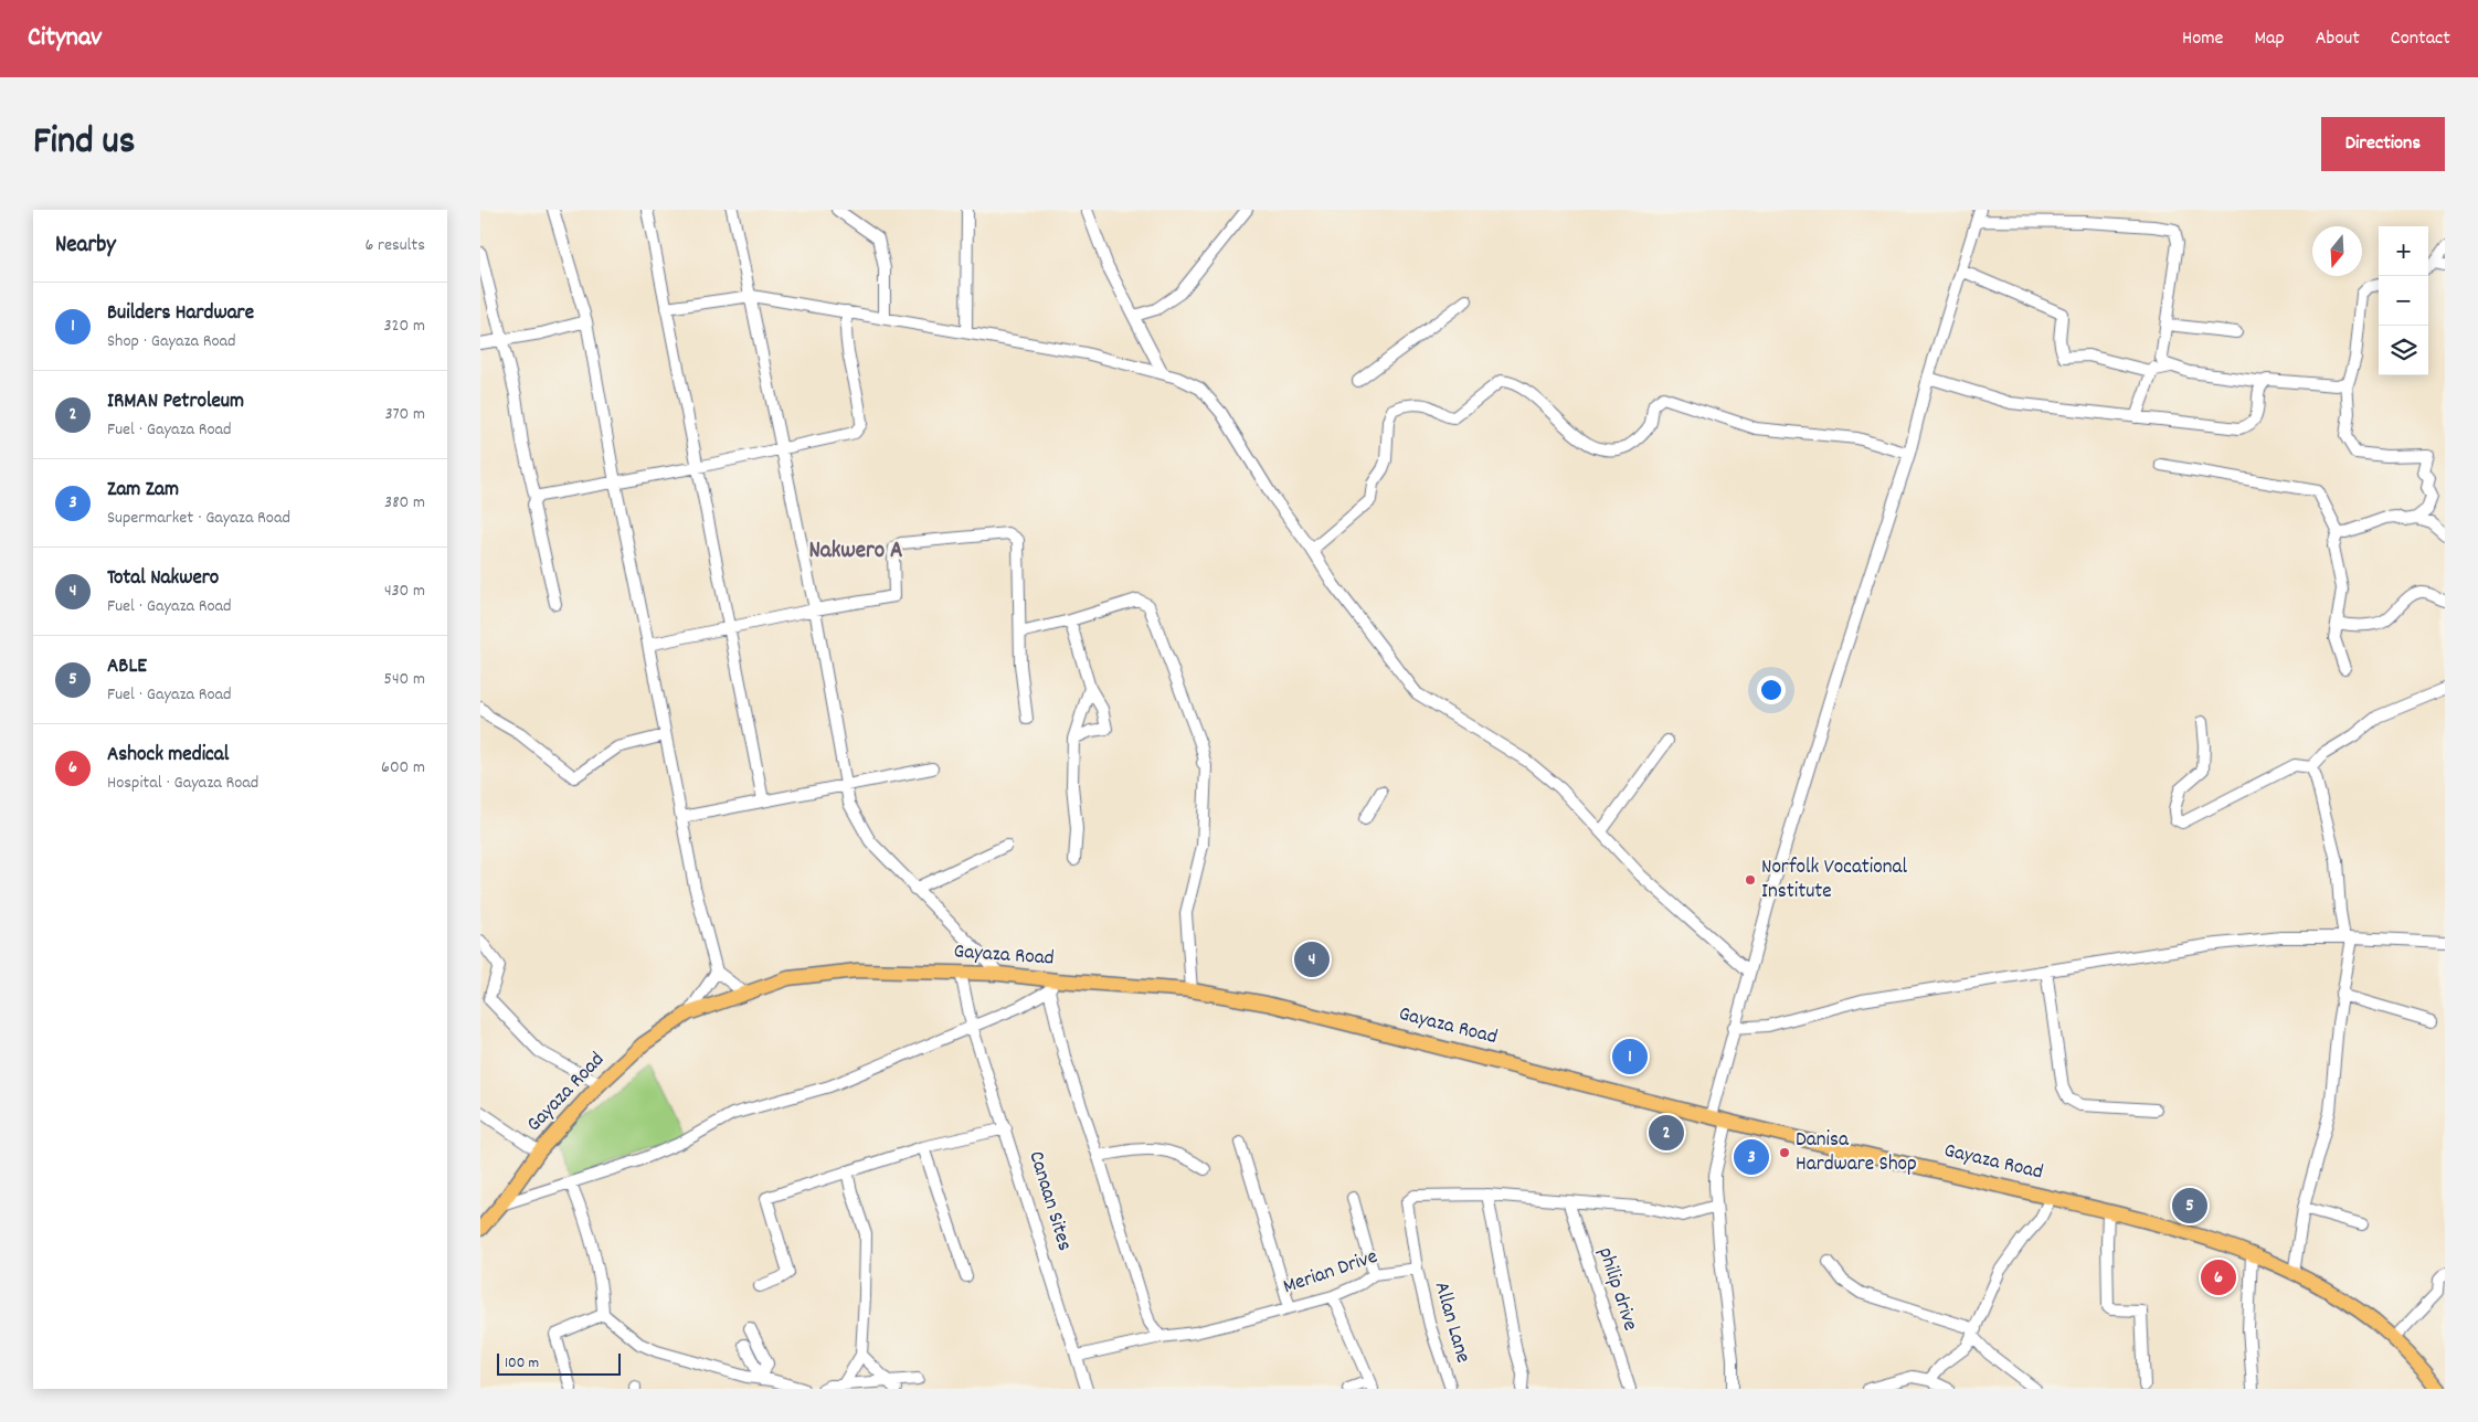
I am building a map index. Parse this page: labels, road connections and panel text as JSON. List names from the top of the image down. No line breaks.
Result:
{"streets":{"main road":["Gayaza Road"],"street":["Canaan Sites","Merian Drive","philip drive","Allan Lane"]},"crossings":[["Gayaza Road","Canaan Sites"],["Canaan Sites","Merian Drive"],["Merian Drive","Allan Lane"]],"districts":["Nakwero A"],"places":["Norfolk Vocational Institute","Danisa Hardware Shop"],"scale_bar":"100 m","north":"bottom","page":{"header":"Citynav","nav":["Home","Map","About","Contact"],"title":"Find us","buttons":"Directions","heading":["Nearby","6 results"],"map_buttons":["+","−"],"list":[{"mark":"1","name":"Builders Hardware","note":"Shop · Gayaza Road","value":"320 m"},{"mark":"2","name":"IRMAN Petroleum","note":"Fuel · Gayaza Road","value":"370 m"},{"mark":"3","name":"Zam Zam","note":"Supermarket · Gayaza Road","value":"380 m"},{"mark":"4","name":"Total Nakwero","note":"Fuel · Gayaza Road","value":"430 m"},{"mark":"5","name":"ABLE","note":"Fuel · Gayaza Road","value":"540 m"},{"mark":"6","name":"Ashock medical","note":"Hospital · Gayaza Road","value":"600 m"}],"pins":["4","1","2","3","5","6"],"scale":"100 m"}}
